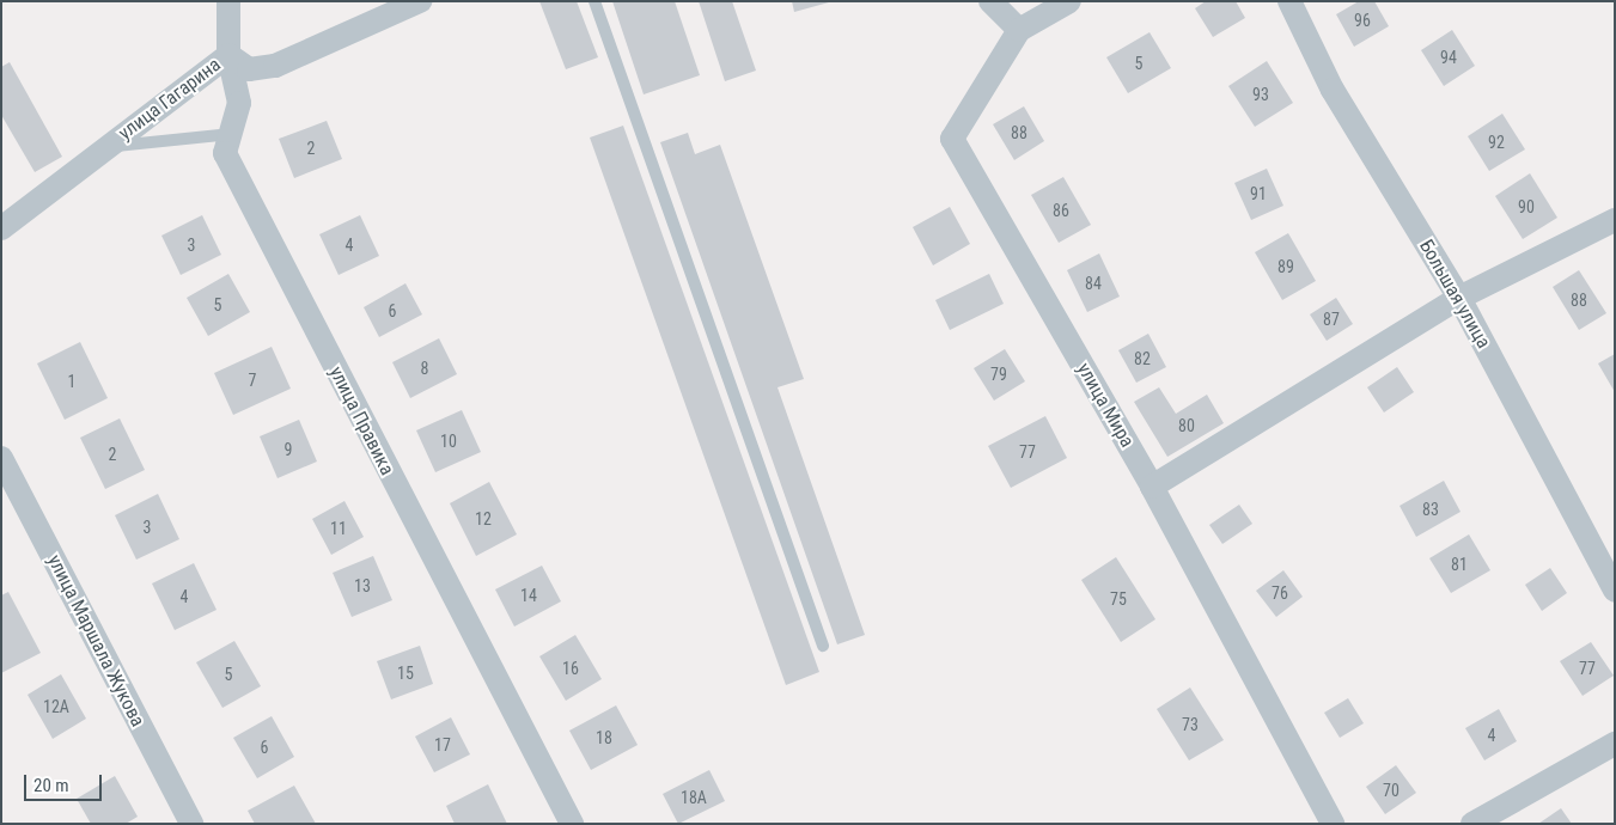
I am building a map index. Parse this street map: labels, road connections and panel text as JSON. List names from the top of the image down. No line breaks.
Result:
{"streets":{"street":["улица Гагарина","Большая улица","улица Мира","улица Правика","улица Маршала Жукова"]},"crossings":[["улица Гагарина","улица Правика"]],"house_numbers":["96","94","5","93","88","92","2","91","90","86","3","4","89","84","88","5","6","87","82","8","79","7","1","80","10","9","77","2","83","12","3","11","81","13","76","14","4","75","16","77","15","5","12А","73","4","18","17","6","70","18А"],"scale_bar":"20 m"}
